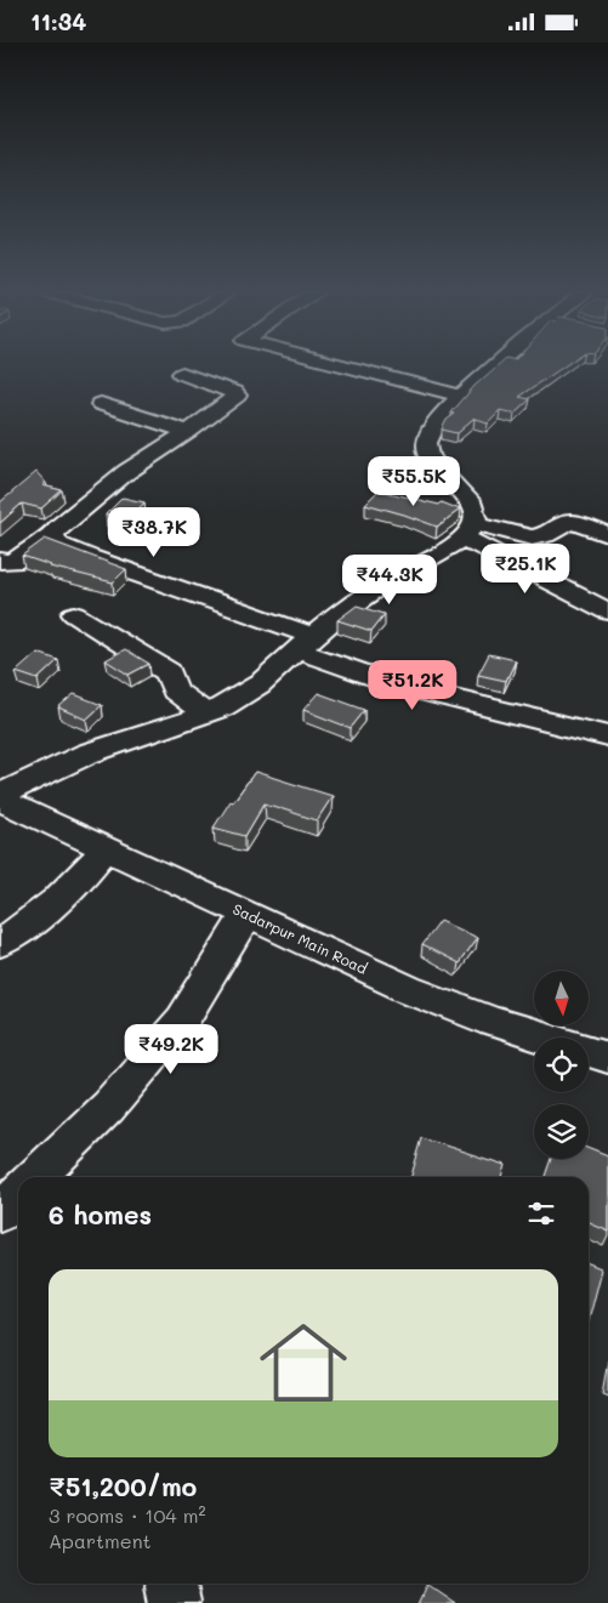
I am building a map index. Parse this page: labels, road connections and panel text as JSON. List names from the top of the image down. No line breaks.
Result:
{"streets":{"street":["Sadarpur Main Road"]},"north":"bottom","page":{"status":"11:34","price":["₹55.5K","₹38.7K","₹25.1K","₹44.3K","₹51.2K","₹49.2K"],"heading":"6 homes","list":[{"name":"₹51,200/mo","note":"3 rooms · 104 m² · Apartment"}]}}
